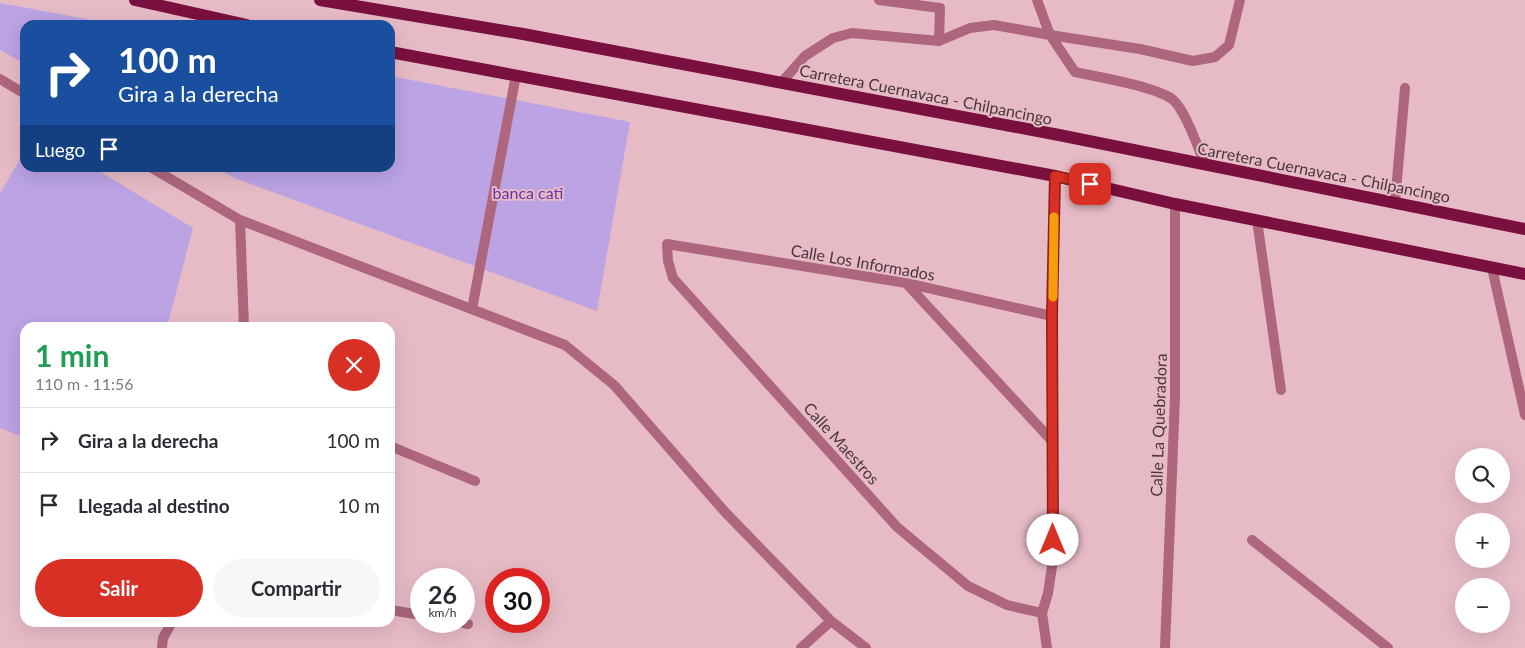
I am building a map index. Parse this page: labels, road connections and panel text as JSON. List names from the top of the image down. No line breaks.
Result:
{"streets":{"main road":["Carretera Cuernavaca - Chilpancingo"],"street":["Calle Los Informados","Calle La Quebradora","Calle Maestros"]},"crossings":[["Calle Los Informados","Calle Maestros"]],"parks":["banca cati"],"page":{"turn":["100 m","Gira a la derecha"],"then":"Luego","heading":["1 min","110 m · 11:56"],"list":[{"name":"Gira a la derecha","value":"100 m"},{"name":"Llegada al destino","value":"10 m"}],"map_buttons":["+","−"],"buttons":["Salir","Compartir"],"speed":"26 km/h","limit":"30"}}
